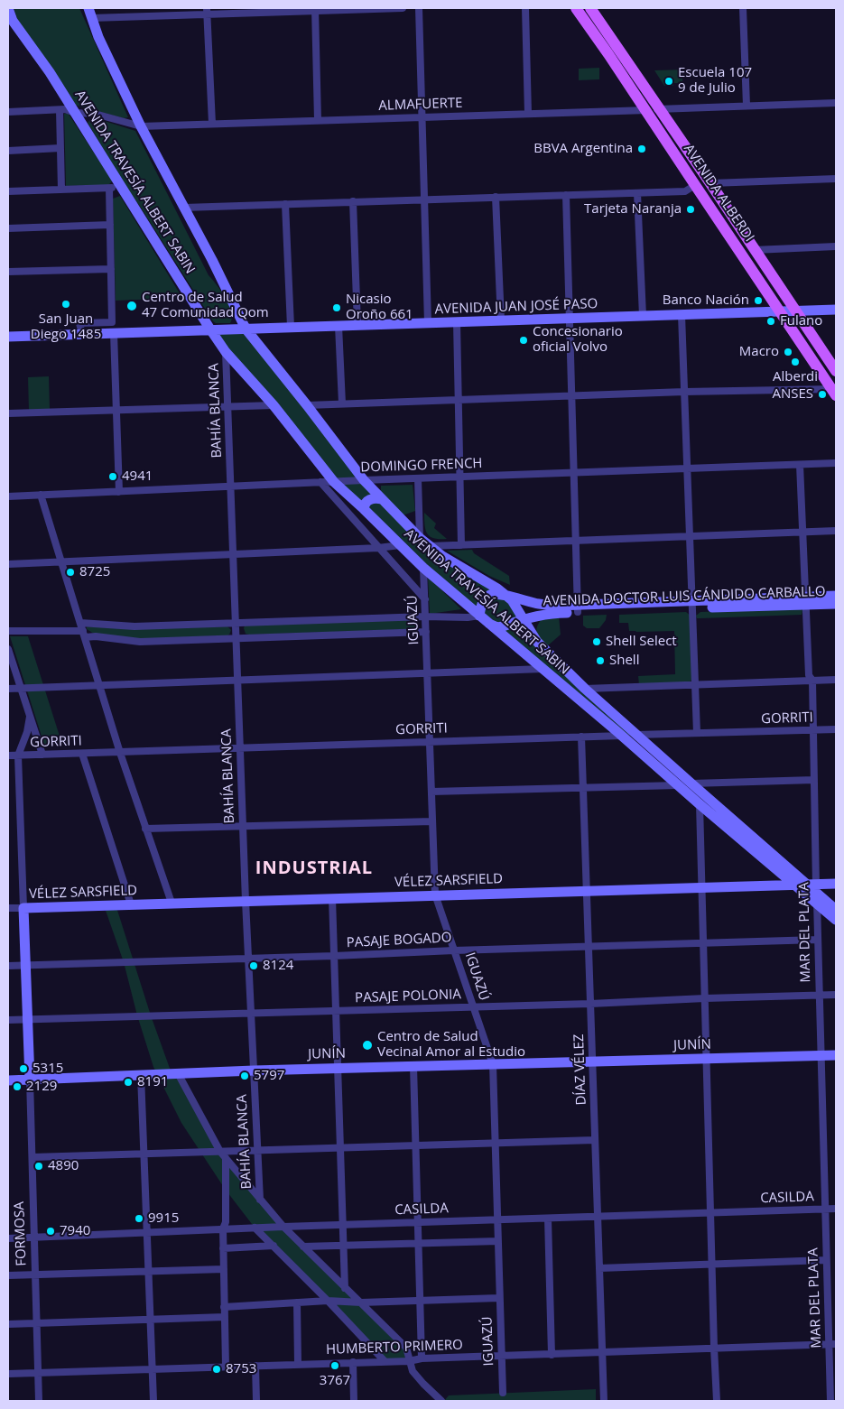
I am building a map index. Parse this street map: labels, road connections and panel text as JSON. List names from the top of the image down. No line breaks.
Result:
{"streets":{"main road":["AVENIDA TRAVESÍA ALBERT SABIN","AVENIDA ALBERDI","AVENIDA JUAN JOSÉ PASO","AVENIDA DOCTOR LUIS CÁNDIDO CARBALLO","VÉLEZ SARSFIELD","JUNÍN","FORMOSA"],"street":["ALMAFUERTE","BAHÍA BLANCA","DOMINGO FRENCH","IGUAZÚ","GORRITI","MAR DEL PLATA","PASAJE BOGADO","PASAJE POLONIA","DÍAZ VÉLEZ","CASILDA","HUMBERTO PRIMERO"]},"crossings":[["ALMAFUERTE","AVENIDA TRAVESÍA ALBERT SABIN"],["ALMAFUERTE","AVENIDA ALBERDI"],["AVENIDA TRAVESÍA ALBERT SABIN","AVENIDA JUAN JOSÉ PASO"],["AVENIDA TRAVESÍA ALBERT SABIN","BAHÍA BLANCA"],["AVENIDA TRAVESÍA ALBERT SABIN","DOMINGO FRENCH"],["AVENIDA TRAVESÍA ALBERT SABIN","AVENIDA DOCTOR LUIS CÁNDIDO CARBALLO"],["AVENIDA TRAVESÍA ALBERT SABIN","IGUAZÚ"],["AVENIDA TRAVESÍA ALBERT SABIN","GORRITI"],["AVENIDA TRAVESÍA ALBERT SABIN","VÉLEZ SARSFIELD"],["AVENIDA TRAVESÍA ALBERT SABIN","MAR DEL PLATA"],["AVENIDA ALBERDI","AVENIDA JUAN JOSÉ PASO"],["BAHÍA BLANCA","DOMINGO FRENCH"],["BAHÍA BLANCA","GORRITI"],["BAHÍA BLANCA","VÉLEZ SARSFIELD"],["BAHÍA BLANCA","PASAJE BOGADO"],["BAHÍA BLANCA","PASAJE POLONIA"],["BAHÍA BLANCA","JUNÍN"],["DOMINGO FRENCH","MAR DEL PLATA"],["AVENIDA DOCTOR LUIS CÁNDIDO CARBALLO","MAR DEL PLATA"],["IGUAZÚ","GORRITI"],["IGUAZÚ","VÉLEZ SARSFIELD"],["IGUAZÚ","PASAJE BOGADO"],["IGUAZÚ","PASAJE POLONIA"],["IGUAZÚ","JUNÍN"],["IGUAZÚ","CASILDA"],["IGUAZÚ","HUMBERTO PRIMERO"],["GORRITI","MAR DEL PLATA"],["GORRITI","DÍAZ VÉLEZ"],["GORRITI","FORMOSA"],["VÉLEZ SARSFIELD","MAR DEL PLATA"],["VÉLEZ SARSFIELD","DÍAZ VÉLEZ"],["VÉLEZ SARSFIELD","FORMOSA"],["MAR DEL PLATA","PASAJE BOGADO"],["MAR DEL PLATA","PASAJE POLONIA"],["MAR DEL PLATA","JUNÍN"],["MAR DEL PLATA","CASILDA"],["MAR DEL PLATA","HUMBERTO PRIMERO"],["PASAJE BOGADO","DÍAZ VÉLEZ"],["PASAJE BOGADO","FORMOSA"],["PASAJE POLONIA","DÍAZ VÉLEZ"],["PASAJE POLONIA","FORMOSA"],["JUNÍN","DÍAZ VÉLEZ"],["JUNÍN","FORMOSA"],["DÍAZ VÉLEZ","CASILDA"],["DÍAZ VÉLEZ","HUMBERTO PRIMERO"],["CASILDA","FORMOSA"],["FORMOSA","HUMBERTO PRIMERO"]],"districts":["INDUSTRIAL"],"places":["Escuela 107 9 de Julio","BBVA Argentina","Tarjeta Naranja","Banco Nación","San Juan Diego 1485","Centro de Salud 47 Comunidad Qom","Nicasio Oroño 661","Fulano","Concesionario oficial Volvo","Macro","Alberdi","ANSES","4941","8725","Shell Select","Shell","8124","Centro de Salud Vecinal Amor al Estudio","5315","5797","8191","2129","4890","9915","7940","3767","8753"]}
